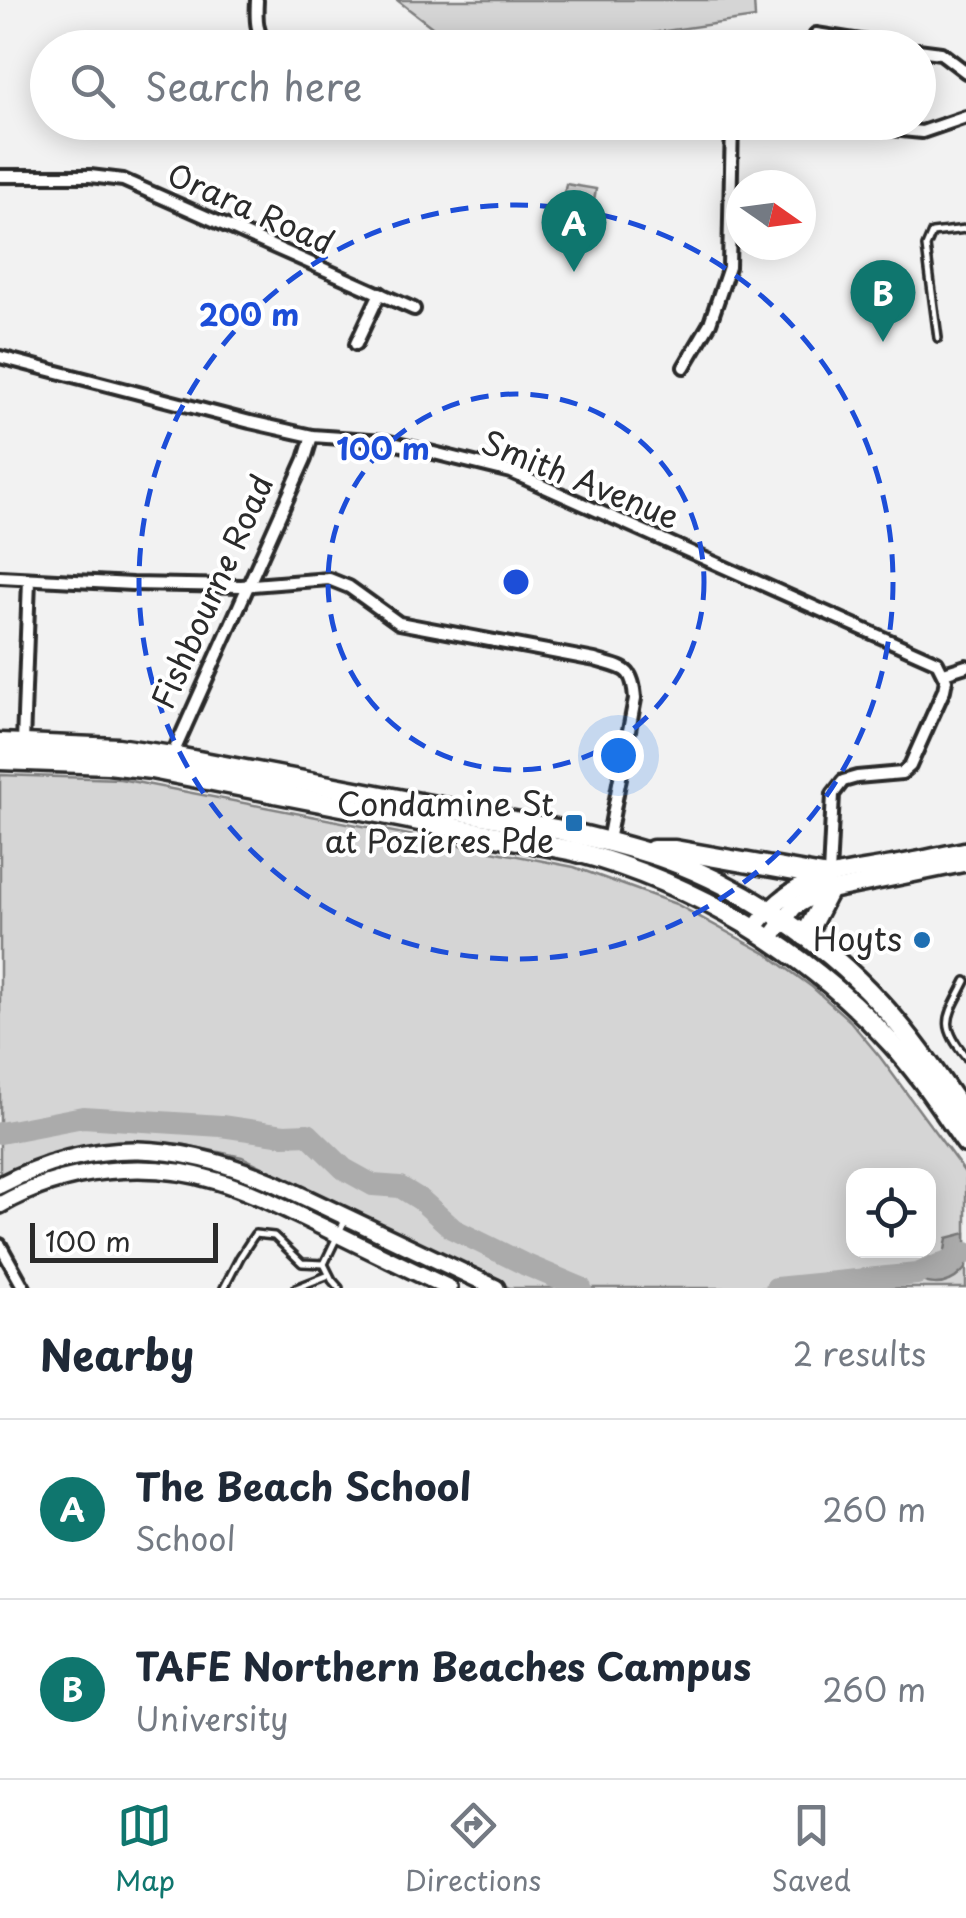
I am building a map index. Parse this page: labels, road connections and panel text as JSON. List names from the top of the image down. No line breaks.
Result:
{"streets":{"street":["Orara Road","Smith Avenue","Fishbourne Road"]},"crossings":[["Smith Avenue","Fishbourne Road"]],"places":{"transit":["Condamine St at Pozieres Pde"],"other":["Hoyts"]},"scale_bar":"100 m","north":"right","page":{"search":"Search here","pins":["A","B"],"scale":"100 m","heading":["Nearby","2 results"],"list":[{"mark":"A","name":"The Beach School","note":"School","value":"260 m"},{"mark":"B","name":"TAFE Northern Beaches Campus","note":"University","value":"260 m"}],"nav":["Map","Directions","Saved"]},"rings":["200 m","100 m"]}
